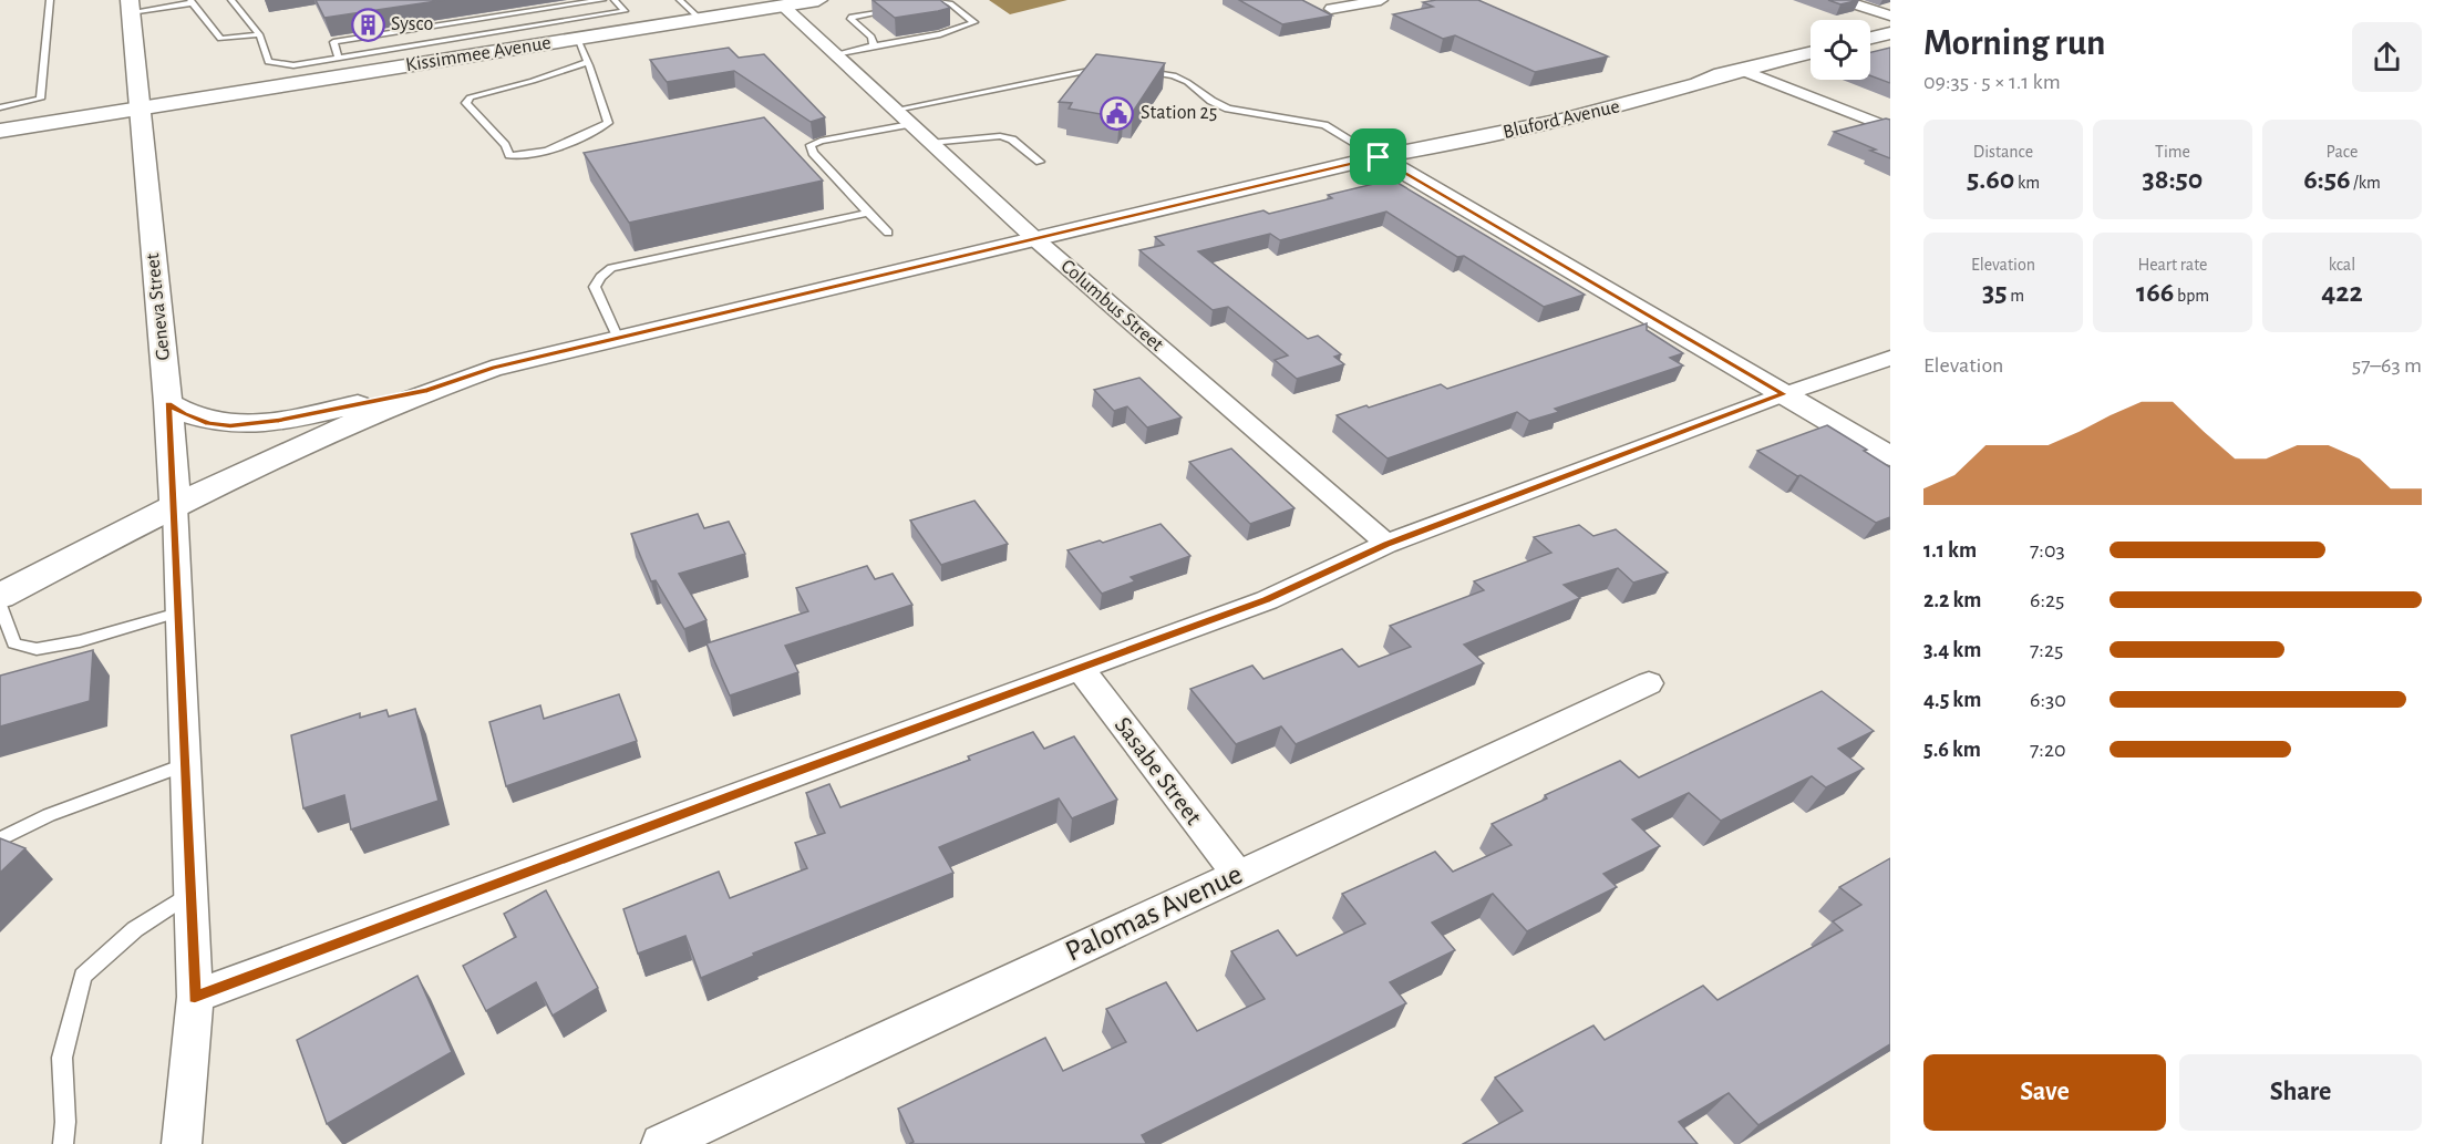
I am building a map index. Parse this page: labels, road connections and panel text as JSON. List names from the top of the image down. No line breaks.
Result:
{"streets":{"main road":["Kissimmee Avenue"],"street":["Bluford Avenue","Columbus Street","Geneva Street","Sasabe Street","Palomas Avenue"]},"crossings":[["Kissimmee Avenue","Columbus Street"],["Kissimmee Avenue","Geneva Street"],["Bluford Avenue","Columbus Street"],["Bluford Avenue","Geneva Street"],["Sasabe Street","Palomas Avenue"]],"places":{"building":["Sysco"],"public building":["Station 25"]},"page":{"heading":["Morning run","09:35 · 5 × 1.1 km"],"stats":[["Distance","5.60 km"],["Time","38:50"],["Pace","6:56 /km"],["Elevation","35 m"],["Heart rate","166 bpm"],["kcal","422"]],"chart":["Elevation","57–63 m"],"list":[{"name":"1.1 km","note":"7:03"},{"name":"2.2 km","note":"6:25"},{"name":"3.4 km","note":"7:25"},{"name":"4.5 km","note":"6:30"},{"name":"5.6 km","note":"7:20"}],"buttons":["Save","Share"]}}
